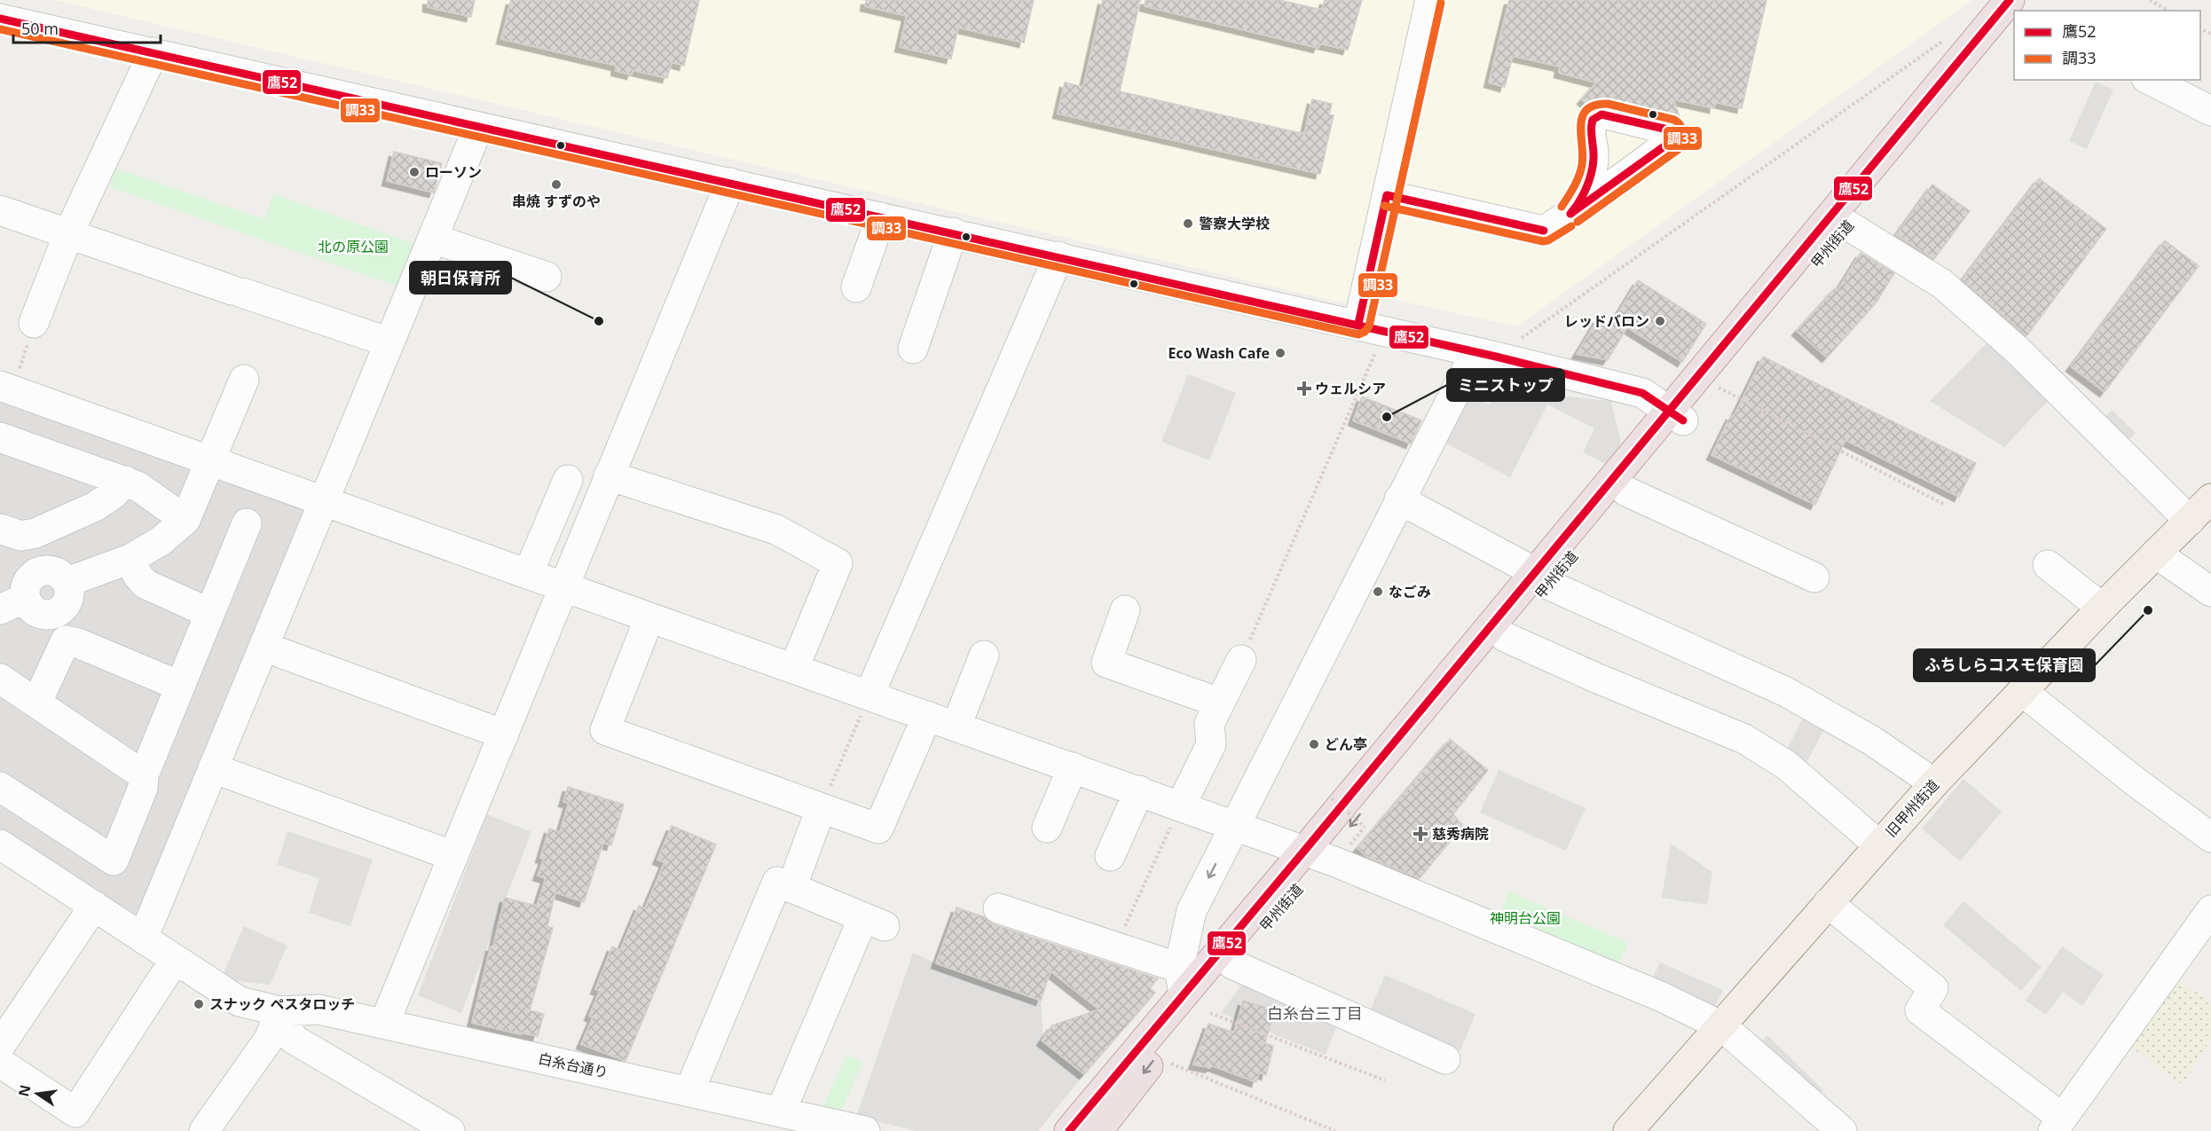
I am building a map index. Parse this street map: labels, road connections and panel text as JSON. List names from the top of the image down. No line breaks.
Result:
{"streets":{"highway":["甲州街道"],"main road":["旧甲州街道"],"street":["白糸台通り"]},"districts":["白糸台三丁目"],"parks":["北の原公園","神明台公園"],"places":{"other":["ローソン","串焼 すずのや","警察大学校","朝日保育所","レッドバロン","Eco Wash Cafe","ミニストップ","なごみ","ふちしらコスモ保育園","どん亭","スナック ペスタロッチ"],"health":["ウェルシア","慈秀病院"]},"lines":["transit line 鷹52","transit line 調33"],"legend":["鷹52","調33"],"scale_bar":"50 m","north":"left"}
